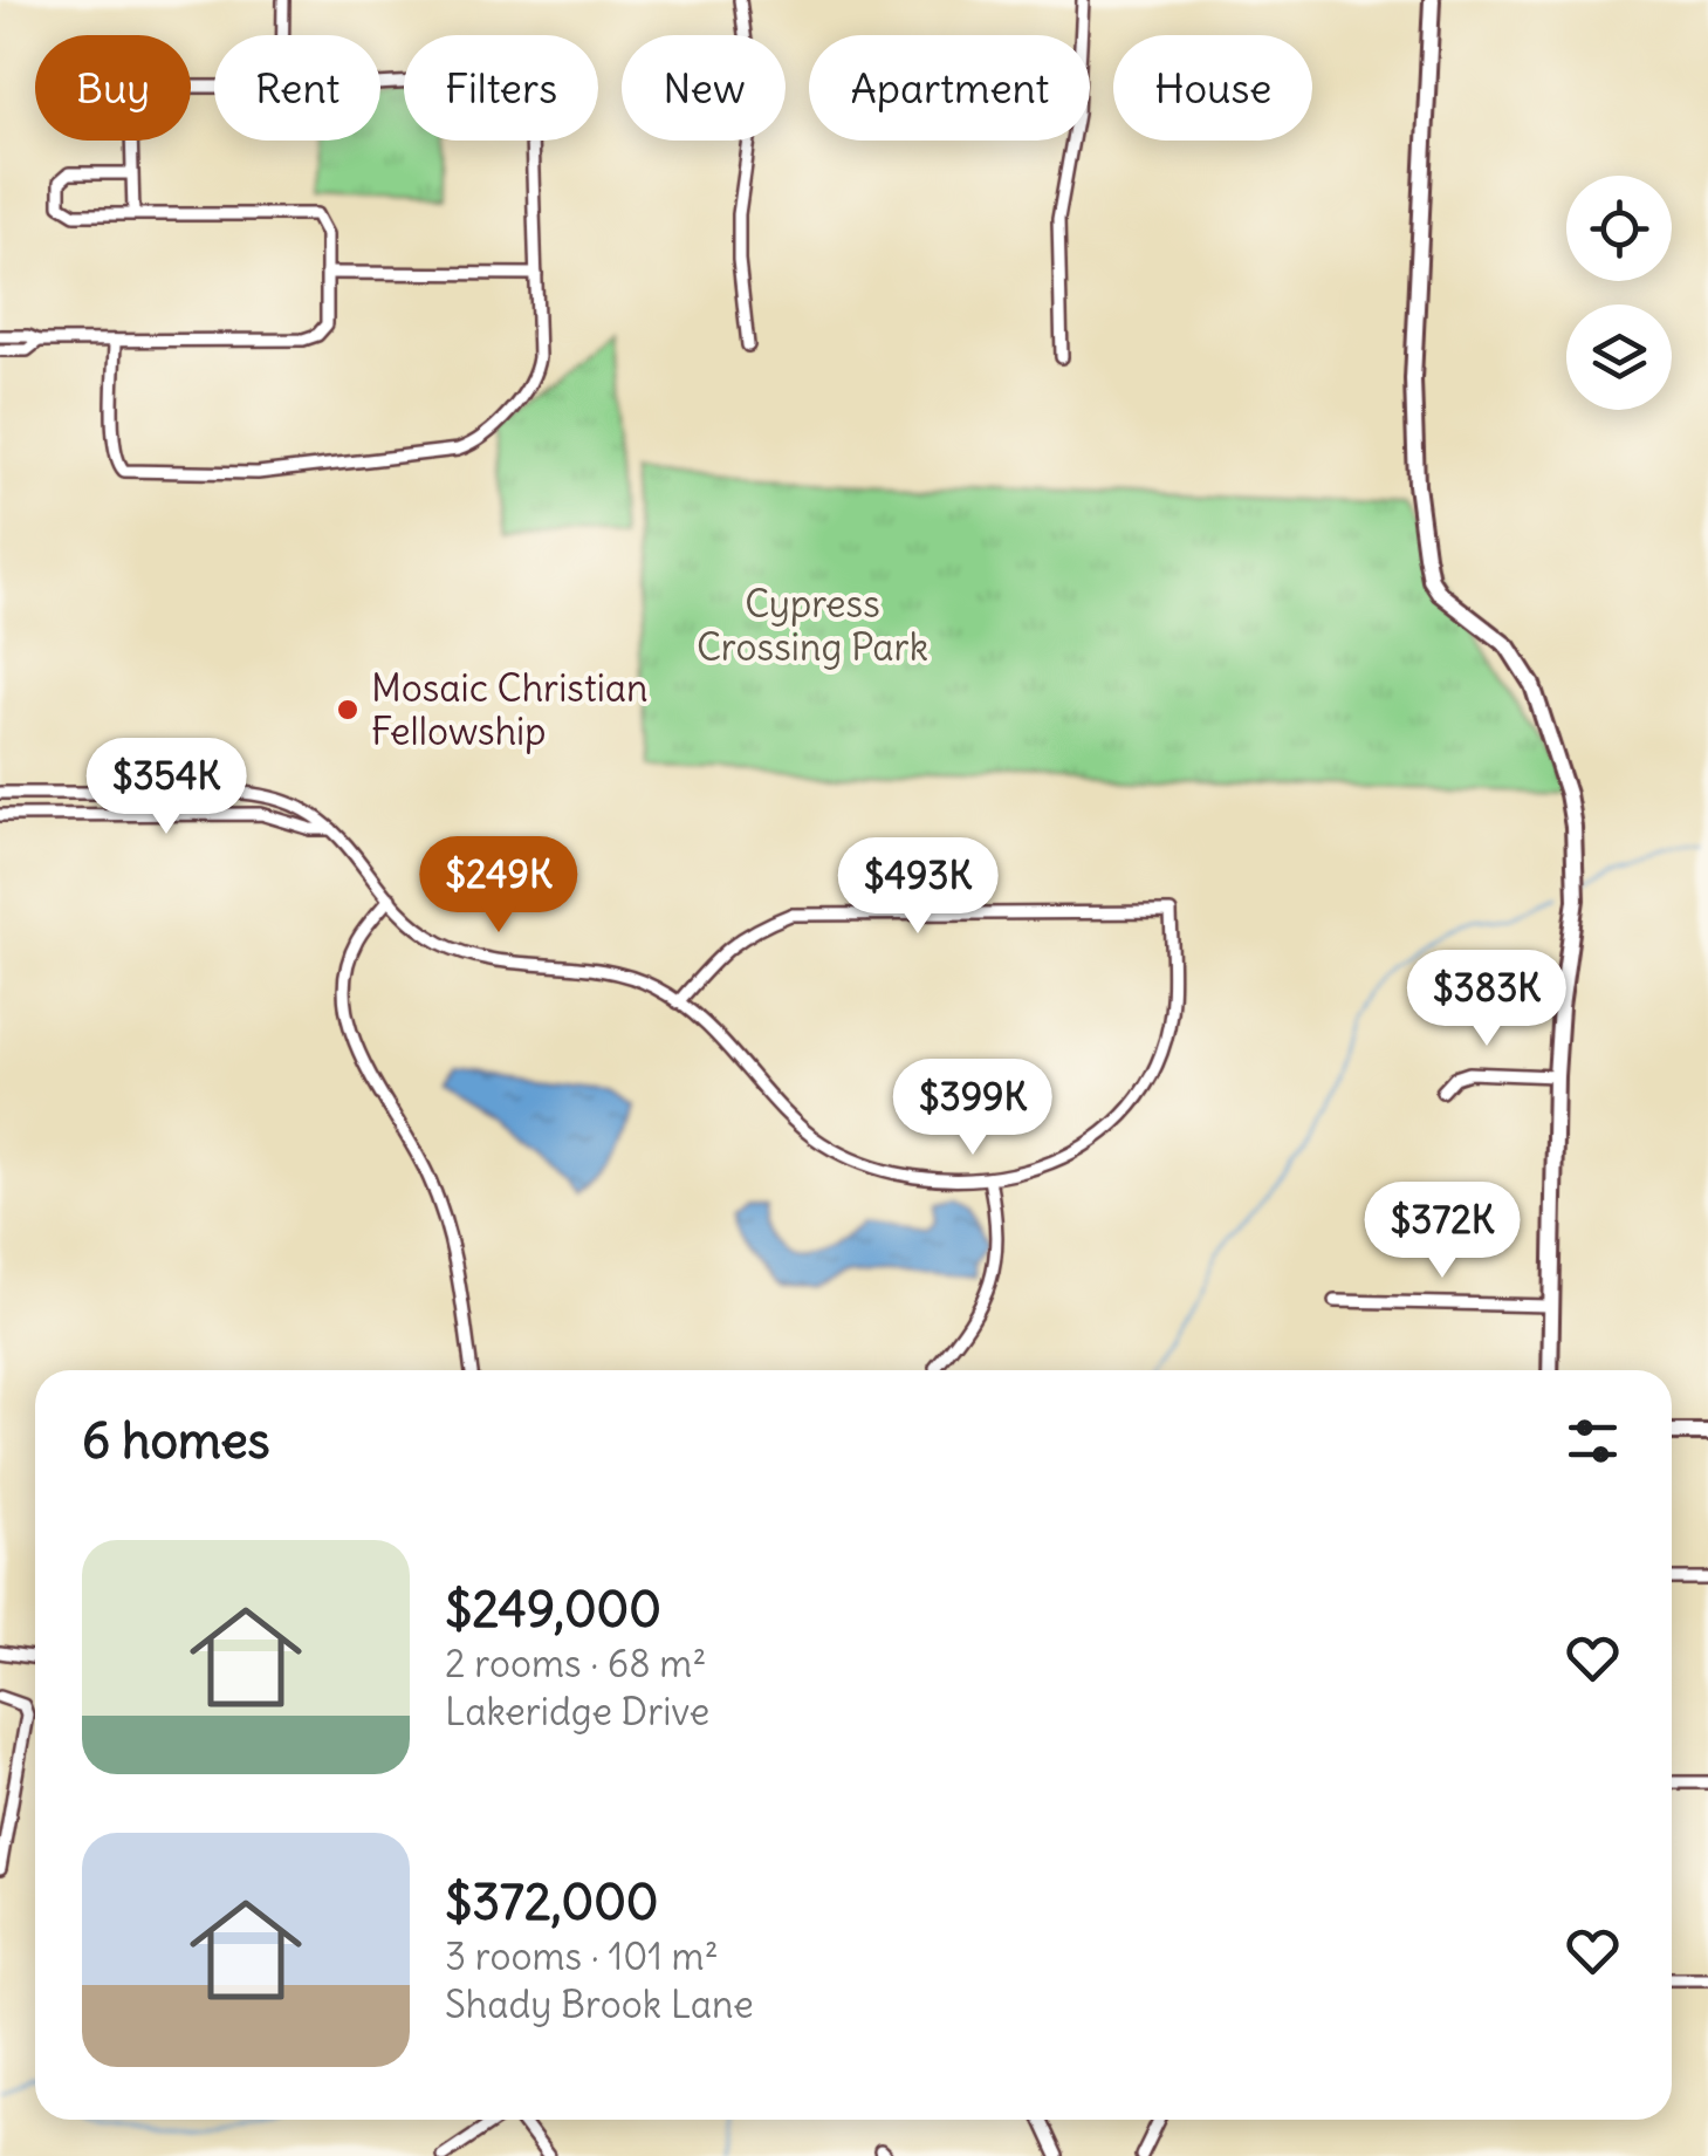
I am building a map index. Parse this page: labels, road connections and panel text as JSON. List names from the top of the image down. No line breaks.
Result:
{"parks":["Cypress Crossing Park"],"places":["Mosaic Christian Fellowship"],"page":{"chip":["Buy","Rent","Filters","New","Apartment","House"],"price":["$354K","$249K","$493K","$383K","$399K","$372K"],"heading":"6 homes","list":[{"name":"$249,000","note":"2 rooms · 68 m² · Lakeridge Drive"},{"name":"$372,000","note":"3 rooms · 101 m² · Shady Brook Lane"}]}}
